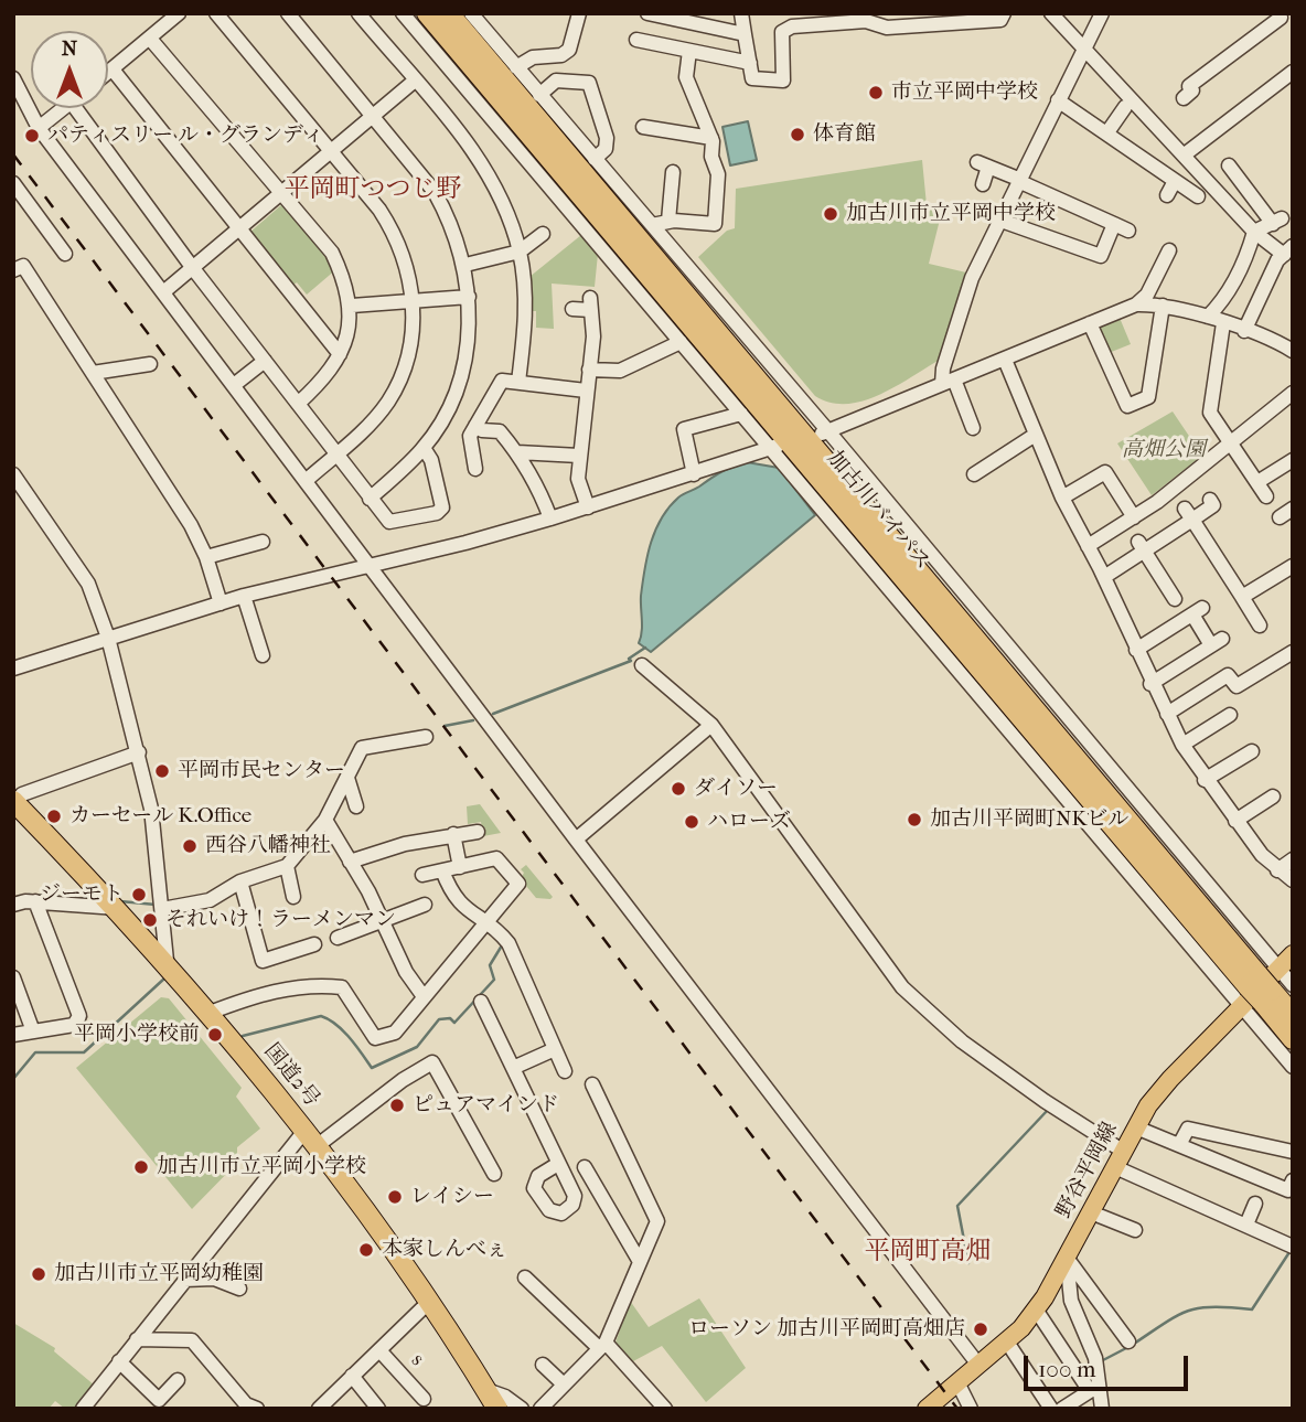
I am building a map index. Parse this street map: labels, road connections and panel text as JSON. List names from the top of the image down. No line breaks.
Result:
{"streets":{"highway":["加古川バイパス","国道2号"],"main road":["野谷平岡線"],"street":["s"]},"districts":["平岡町つつじ野","平岡町高畑"],"parks":["高畑公園"],"places":["市立平岡中学校","体育館","パティスリー ル・グランディ","加古川市立平岡中学校","平岡市民センター","ダイソー","カーセール K.Office","加古川平岡町NKビル","ハローズ","西谷八幡神社","ジーモト","それいけ！ラーメンマン","平岡小学校前","ピュアマインド","加古川市立平岡小学校","レイシー","本家しんべぇ","加古川市立平岡幼稚園","ローソン 加古川平岡町高畑店"],"scale_bar":"100 m","north":"top"}
